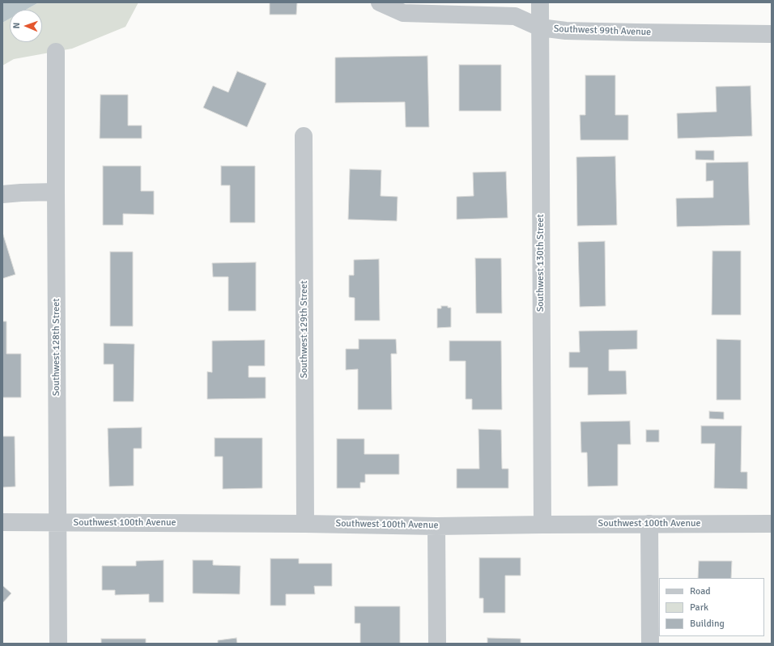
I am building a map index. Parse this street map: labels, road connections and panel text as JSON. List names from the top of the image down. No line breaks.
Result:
{"streets":{"street":["Southwest 99th Avenue","Southwest 130th Street","Southwest 129th Street","Southwest 128th Street","Southwest 100th Avenue"]},"crossings":[["Southwest 99th Avenue","Southwest 130th Street"],["Southwest 130th Street","Southwest 100th Avenue"],["Southwest 129th Street","Southwest 100th Avenue"],["Southwest 128th Street","Southwest 100th Avenue"]],"legend":["Road","Park","Building"],"north":"left"}
